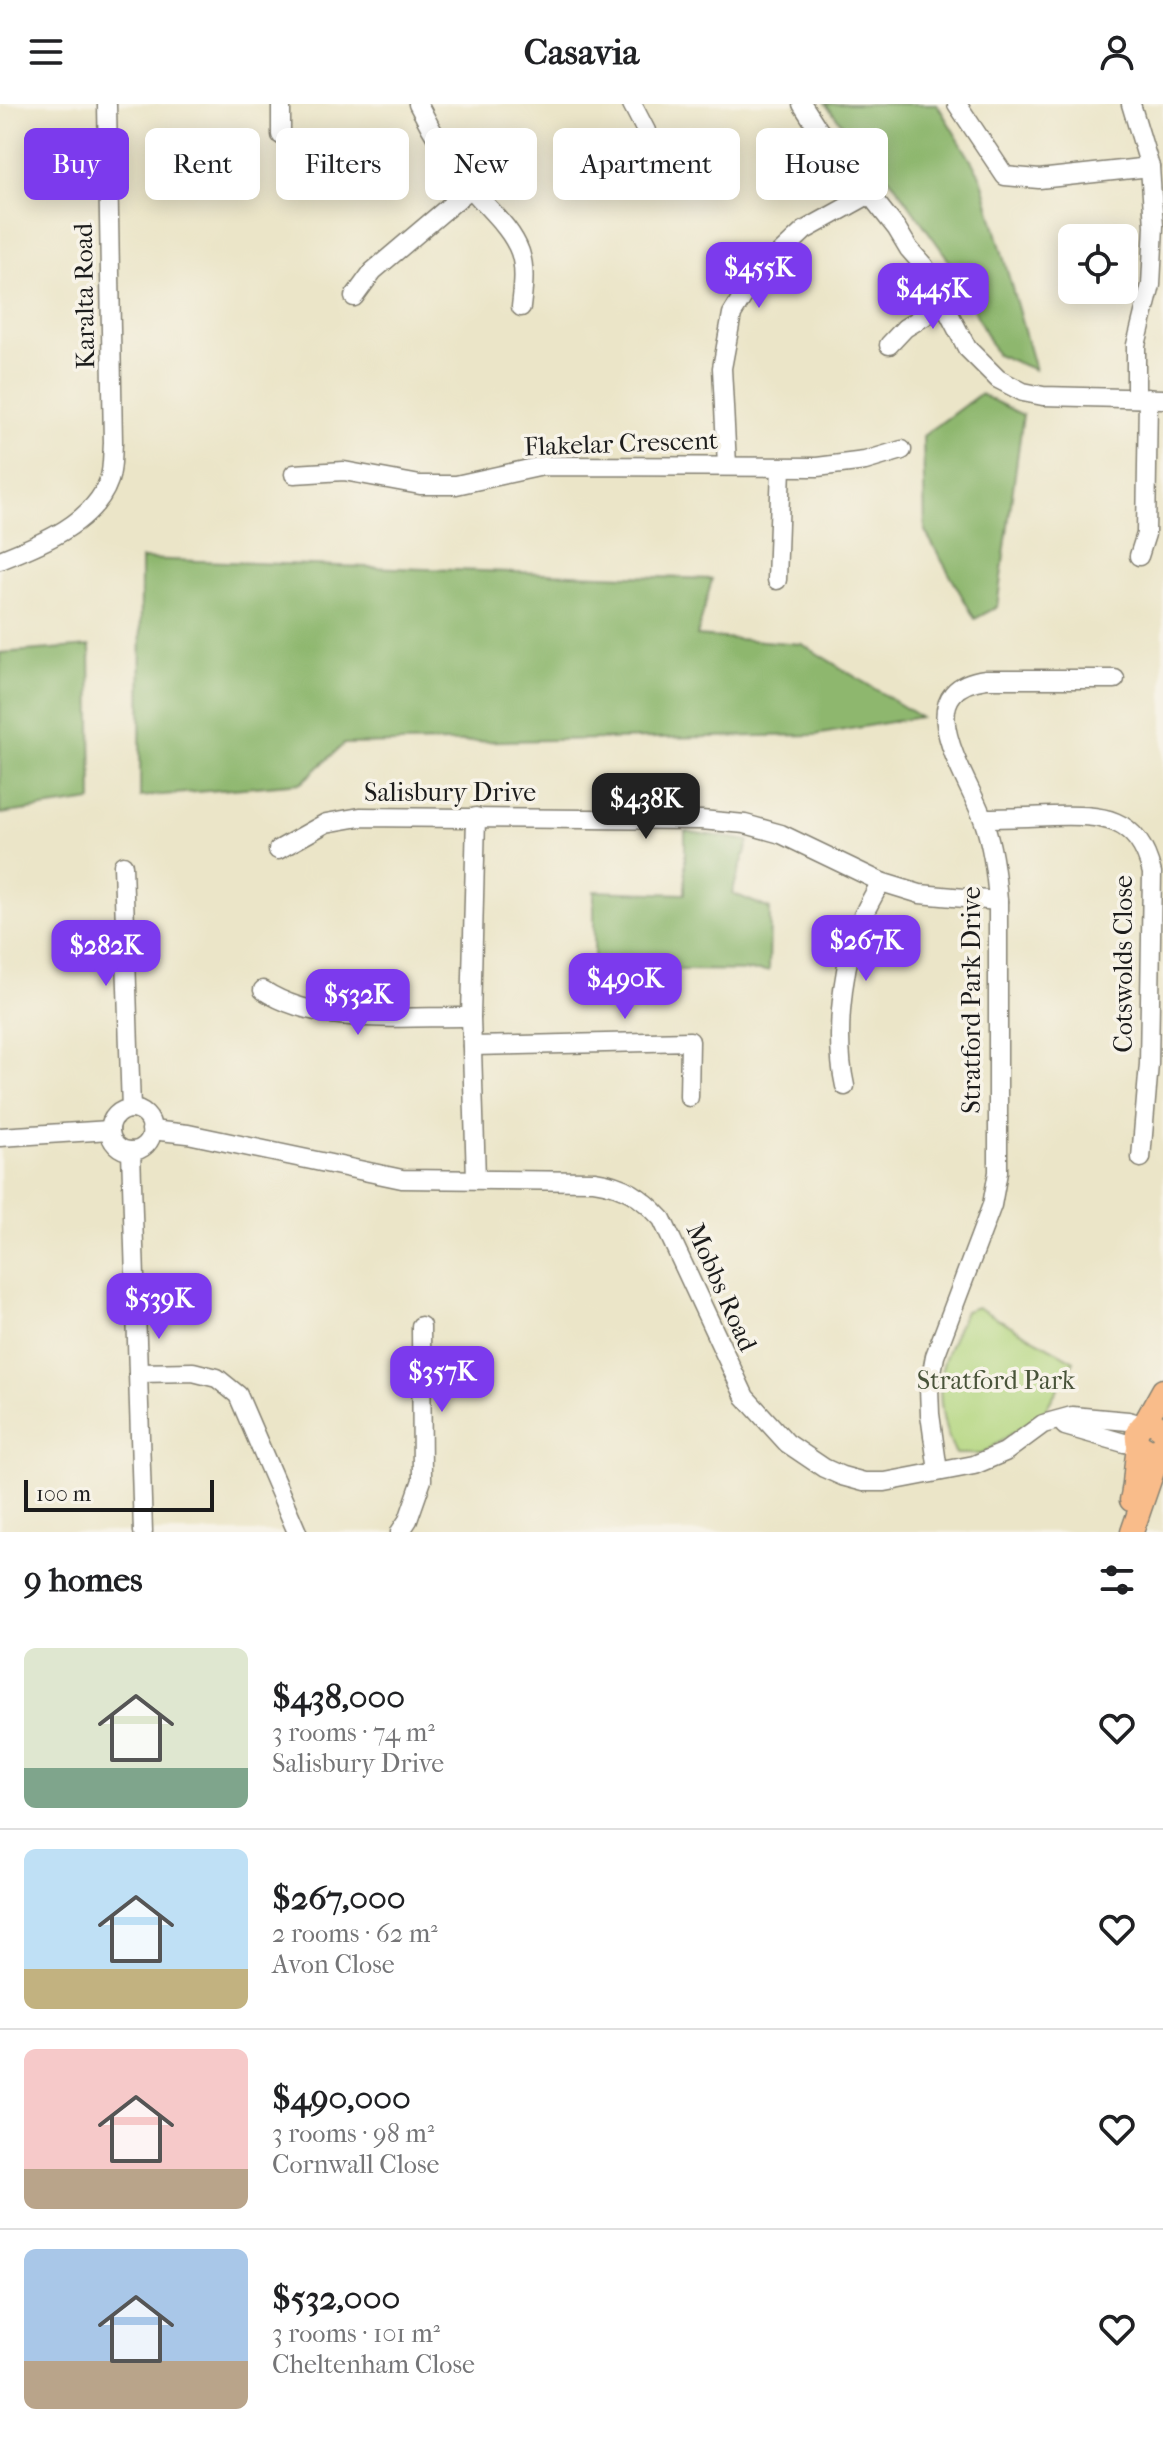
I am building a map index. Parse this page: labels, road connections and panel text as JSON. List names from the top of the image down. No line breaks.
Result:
{"streets":{"street":["Karalta Road","Flakelar Crescent","Salisbury Drive","Cotswolds Close","Stratford Park Drive","Mobbs Road"]},"crossings":[["Salisbury Drive","Stratford Park Drive"],["Cotswolds Close","Stratford Park Drive"],["Stratford Park Drive","Mobbs Road"]],"parks":["Stratford Park"],"scale_bar":"100 m","page":{"header":"Casavia","chip":["Buy","Rent","Filters","New","Apartment","House"],"price":["$455K","$445K","$438K","$267K","$282K","$490K","$532K","$539K","$357K"],"scale":"100 m","heading":"9 homes","list":[{"name":"$438,000","note":"3 rooms · 74 m² · Salisbury Drive"},{"name":"$267,000","note":"2 rooms · 62 m² · Avon Close"},{"name":"$490,000","note":"3 rooms · 98 m² · Cornwall Close"},{"name":"$532,000","note":"3 rooms · 101 m² · Cheltenham Close"}]}}
